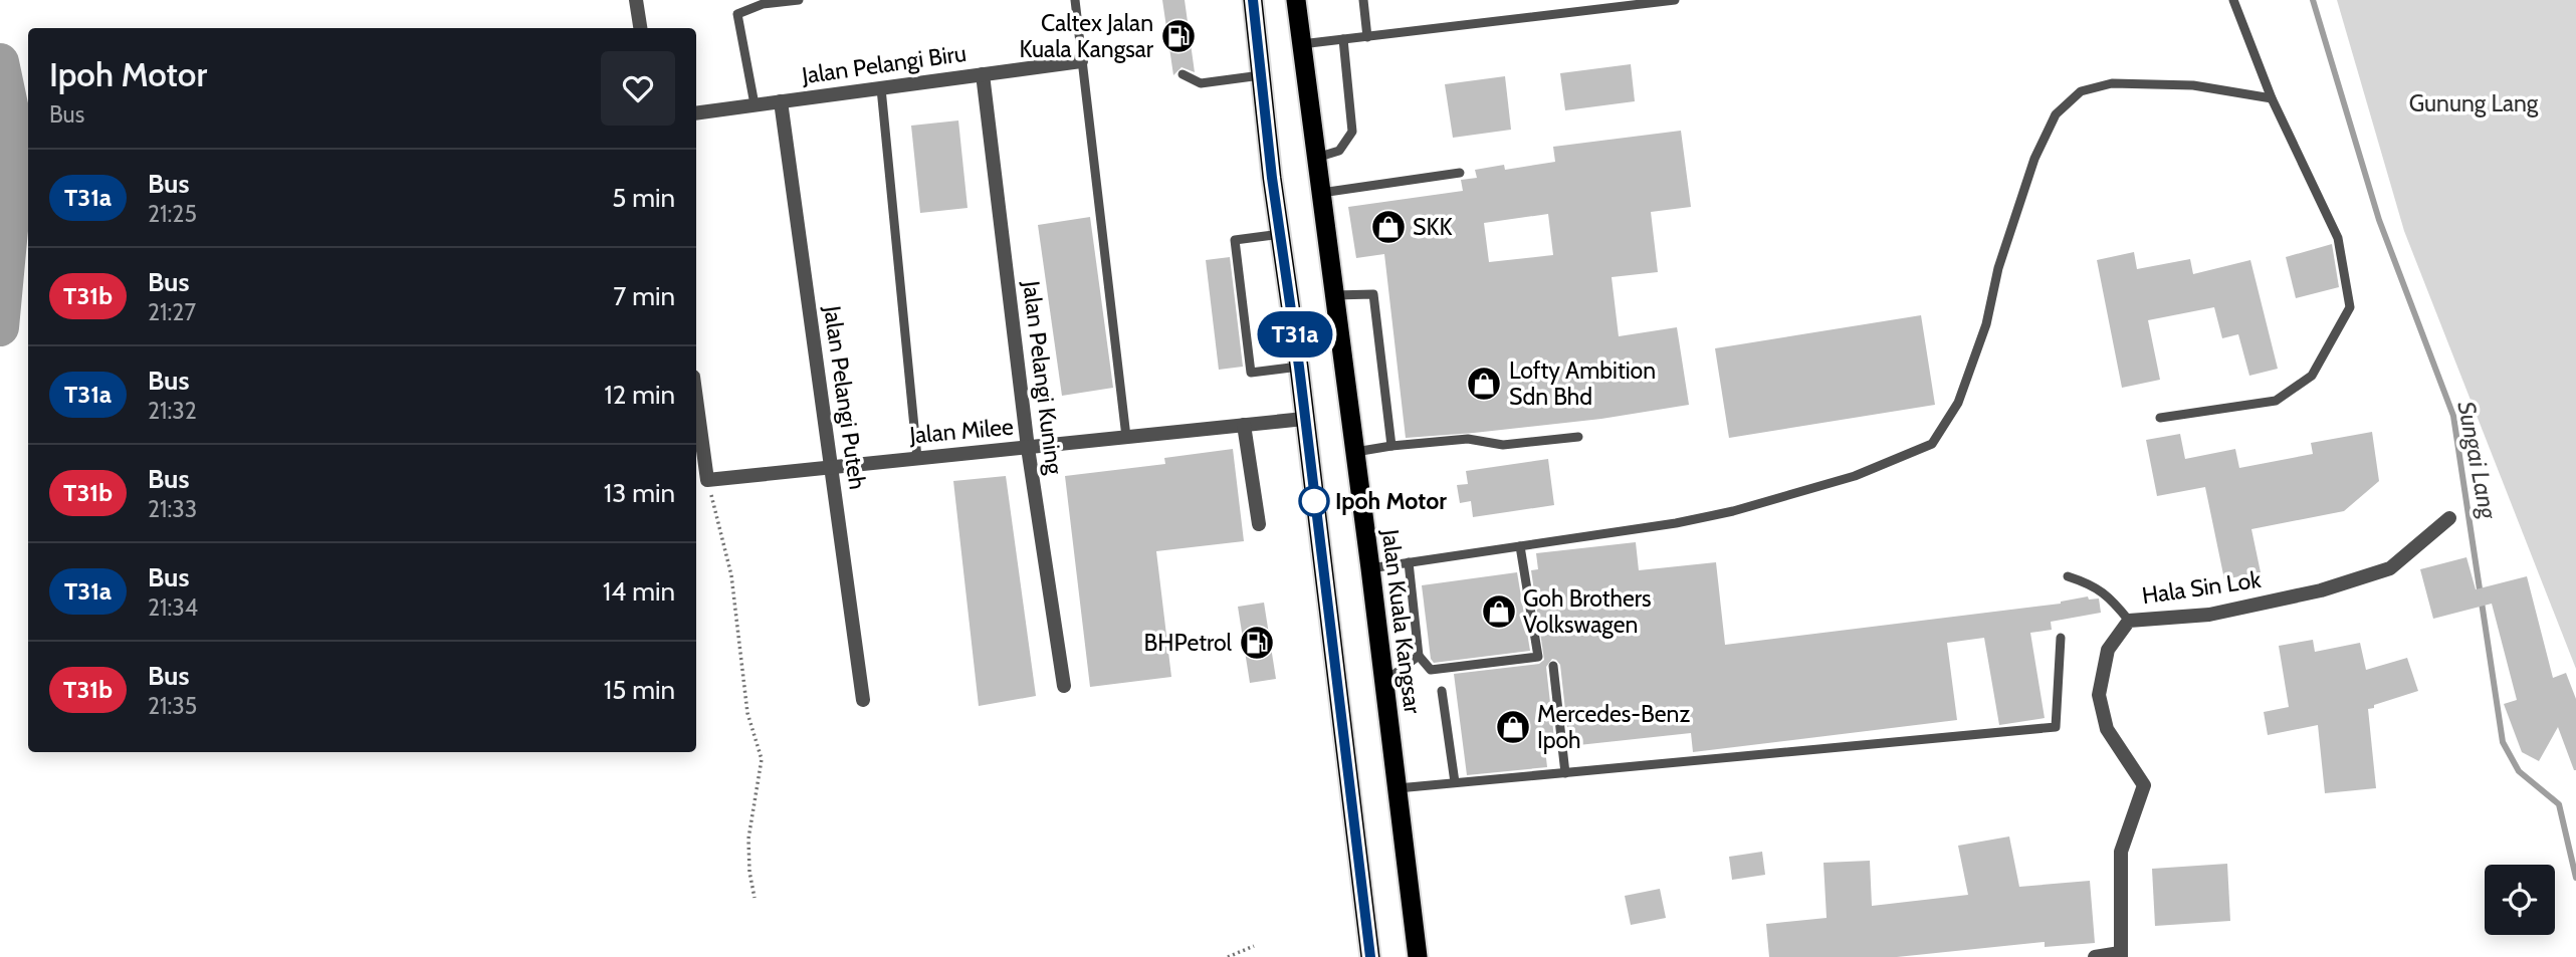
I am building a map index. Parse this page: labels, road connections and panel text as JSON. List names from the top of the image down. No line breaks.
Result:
{"streets":{"highway":["Jalan Kuala Kangsar"],"street":["Jalan Pelangi Biru","Jalan Pelangi Kuning","Jalan Pelangi Puteh","Jalan Milee","Hala Sin Lok"]},"crossings":[["Jalan Pelangi Biru","Jalan Pelangi Kuning"],["Jalan Pelangi Biru","Jalan Pelangi Puteh"],["Jalan Pelangi Kuning","Jalan Milee"],["Jalan Pelangi Puteh","Jalan Milee"]],"water":["Sungai Lang"],"parks":["Gunung Lang"],"places":{"fuel station":["Caltex Jalan Kuala Kangsar","BHPetrol"],"shop":["SKK","Lofty Ambition Sdn Bhd","Goh Brothers Volkswagen","Mercedes-Benz Ipoh"],"other":["Ipoh Motor"]},"lines":["bus line T31a"],"page":{"on_map":"T31a","heading":["Ipoh Motor","Bus"],"list":[{"mark":"T31a","name":"Bus","note":"21:25","value":"5 min"},{"mark":"T31b","name":"Bus","note":"21:27","value":"7 min"},{"mark":"T31a","name":"Bus","note":"21:32","value":"12 min"},{"mark":"T31b","name":"Bus","note":"21:33","value":"13 min"},{"mark":"T31a","name":"Bus","note":"21:34","value":"14 min"},{"mark":"T31b","name":"Bus","note":"21:35","value":"15 min"}]}}
